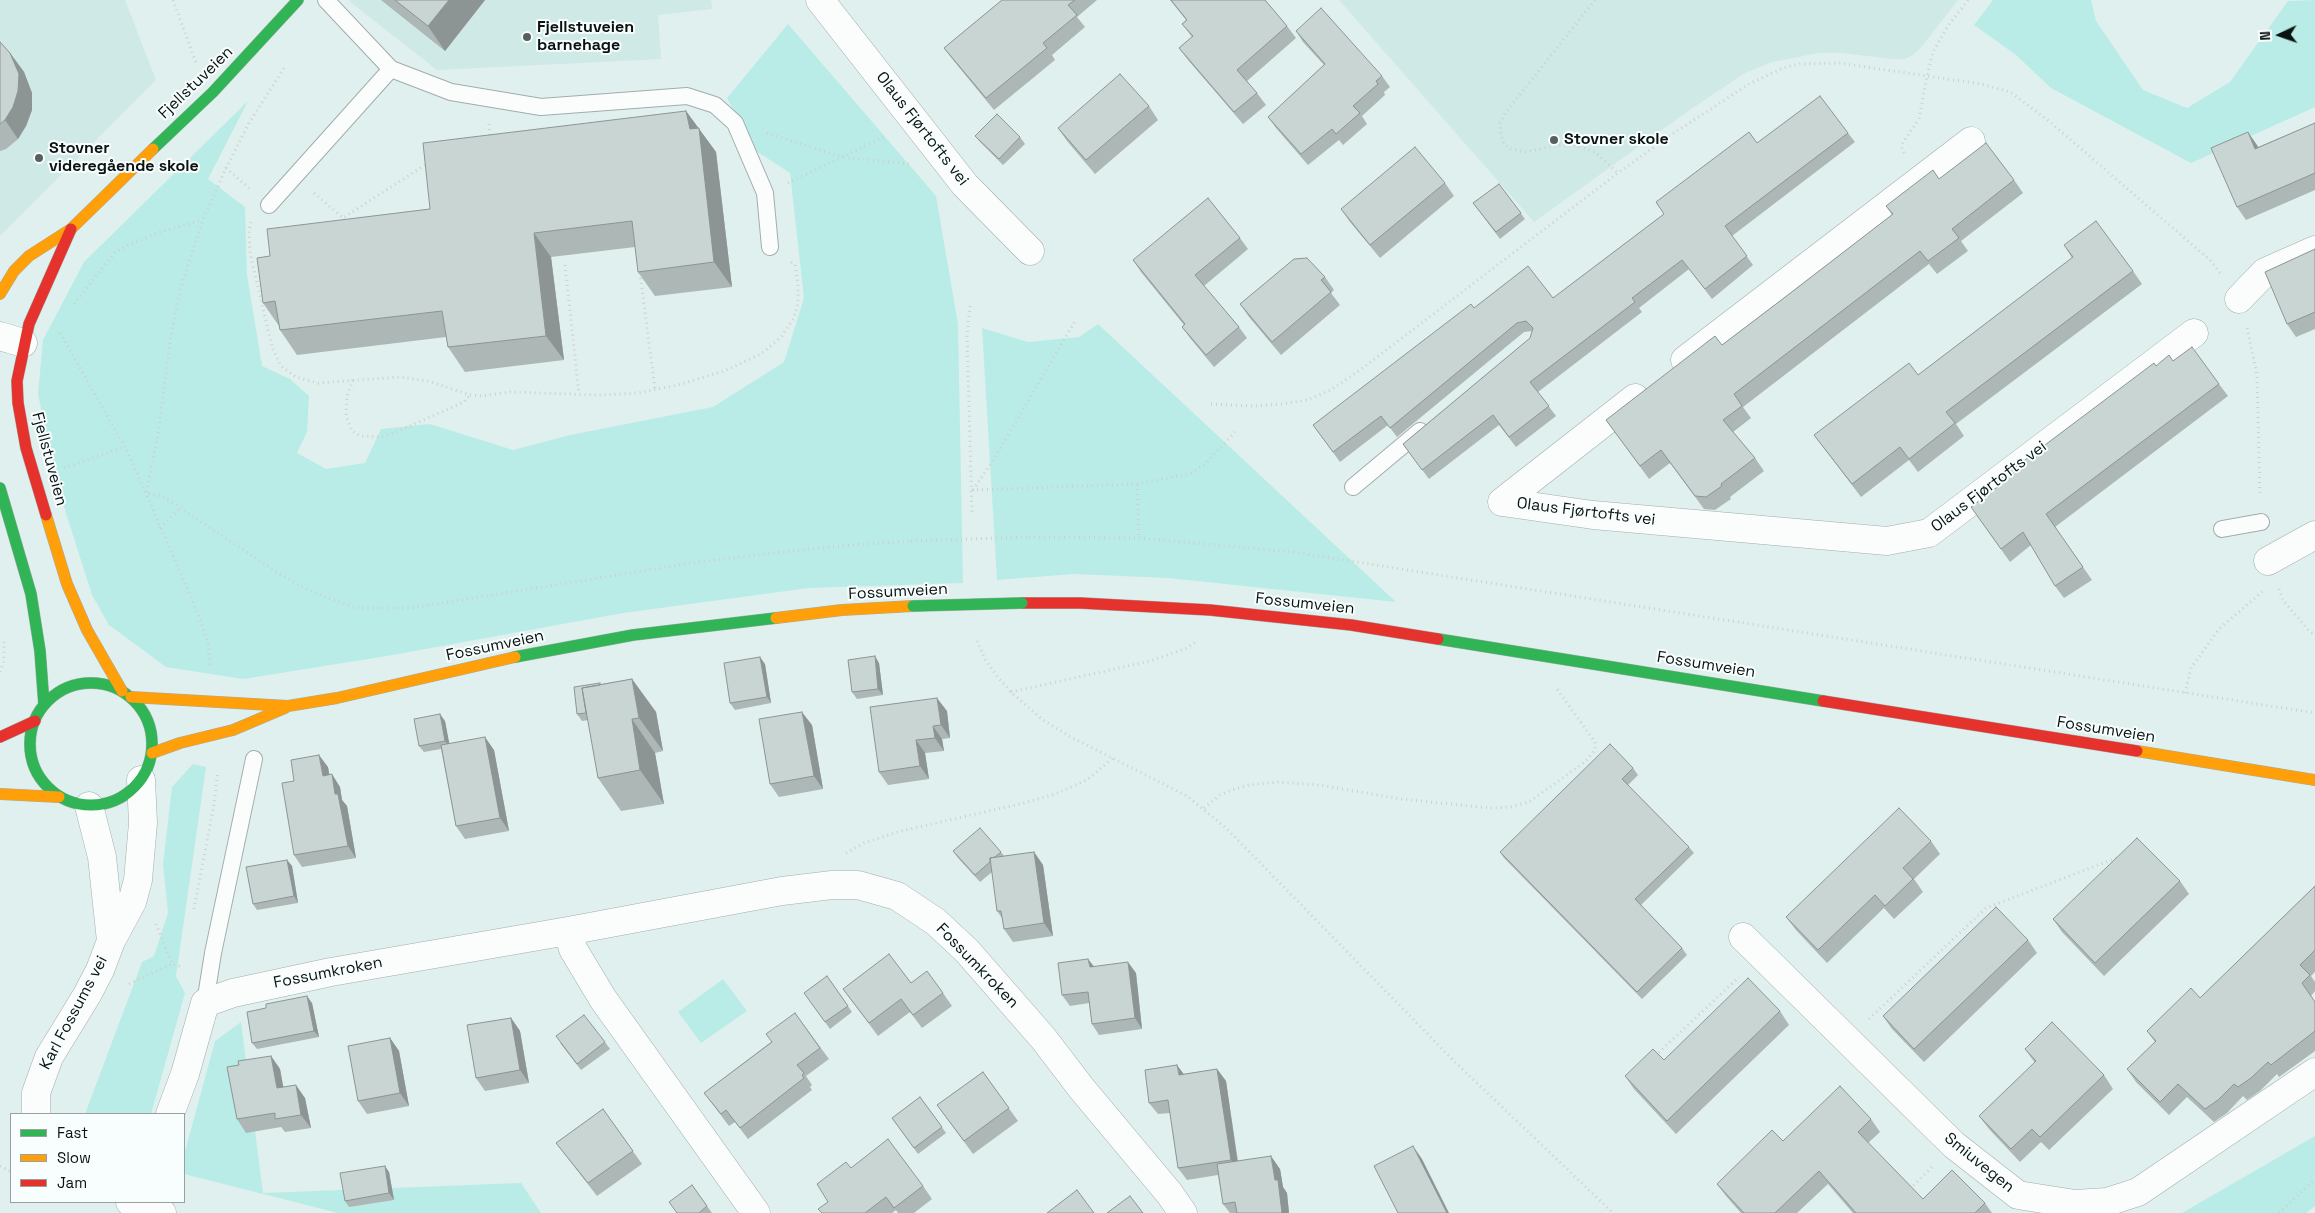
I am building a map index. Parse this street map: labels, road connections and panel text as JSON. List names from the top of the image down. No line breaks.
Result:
{"streets":{"street":["Fjellstuveien","Olaus Fjørtofts vei","Fossumveien","Fossumkroken","Karl Fossums vei","Smiuvegen"]},"crossings":[["Fjellstuveien","Fossumveien"],["Fjellstuveien","Karl Fossums vei"],["Fossumveien","Karl Fossums vei"]],"places":["Fjellstuveien barnehage","Stovner skole","Stovner videregående skole"],"legend":["Fast","Slow","Jam"],"north":"left"}
